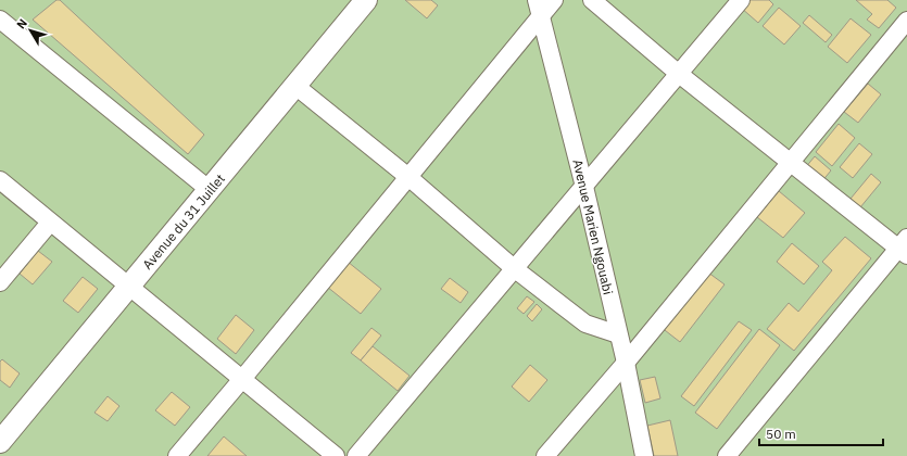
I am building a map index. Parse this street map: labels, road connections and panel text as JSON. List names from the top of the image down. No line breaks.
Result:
{"streets":{"street":["Avenue du 31 Juillet","Avenue Marien Ngouabi"]},"scale_bar":"50 m","north":"top left"}
